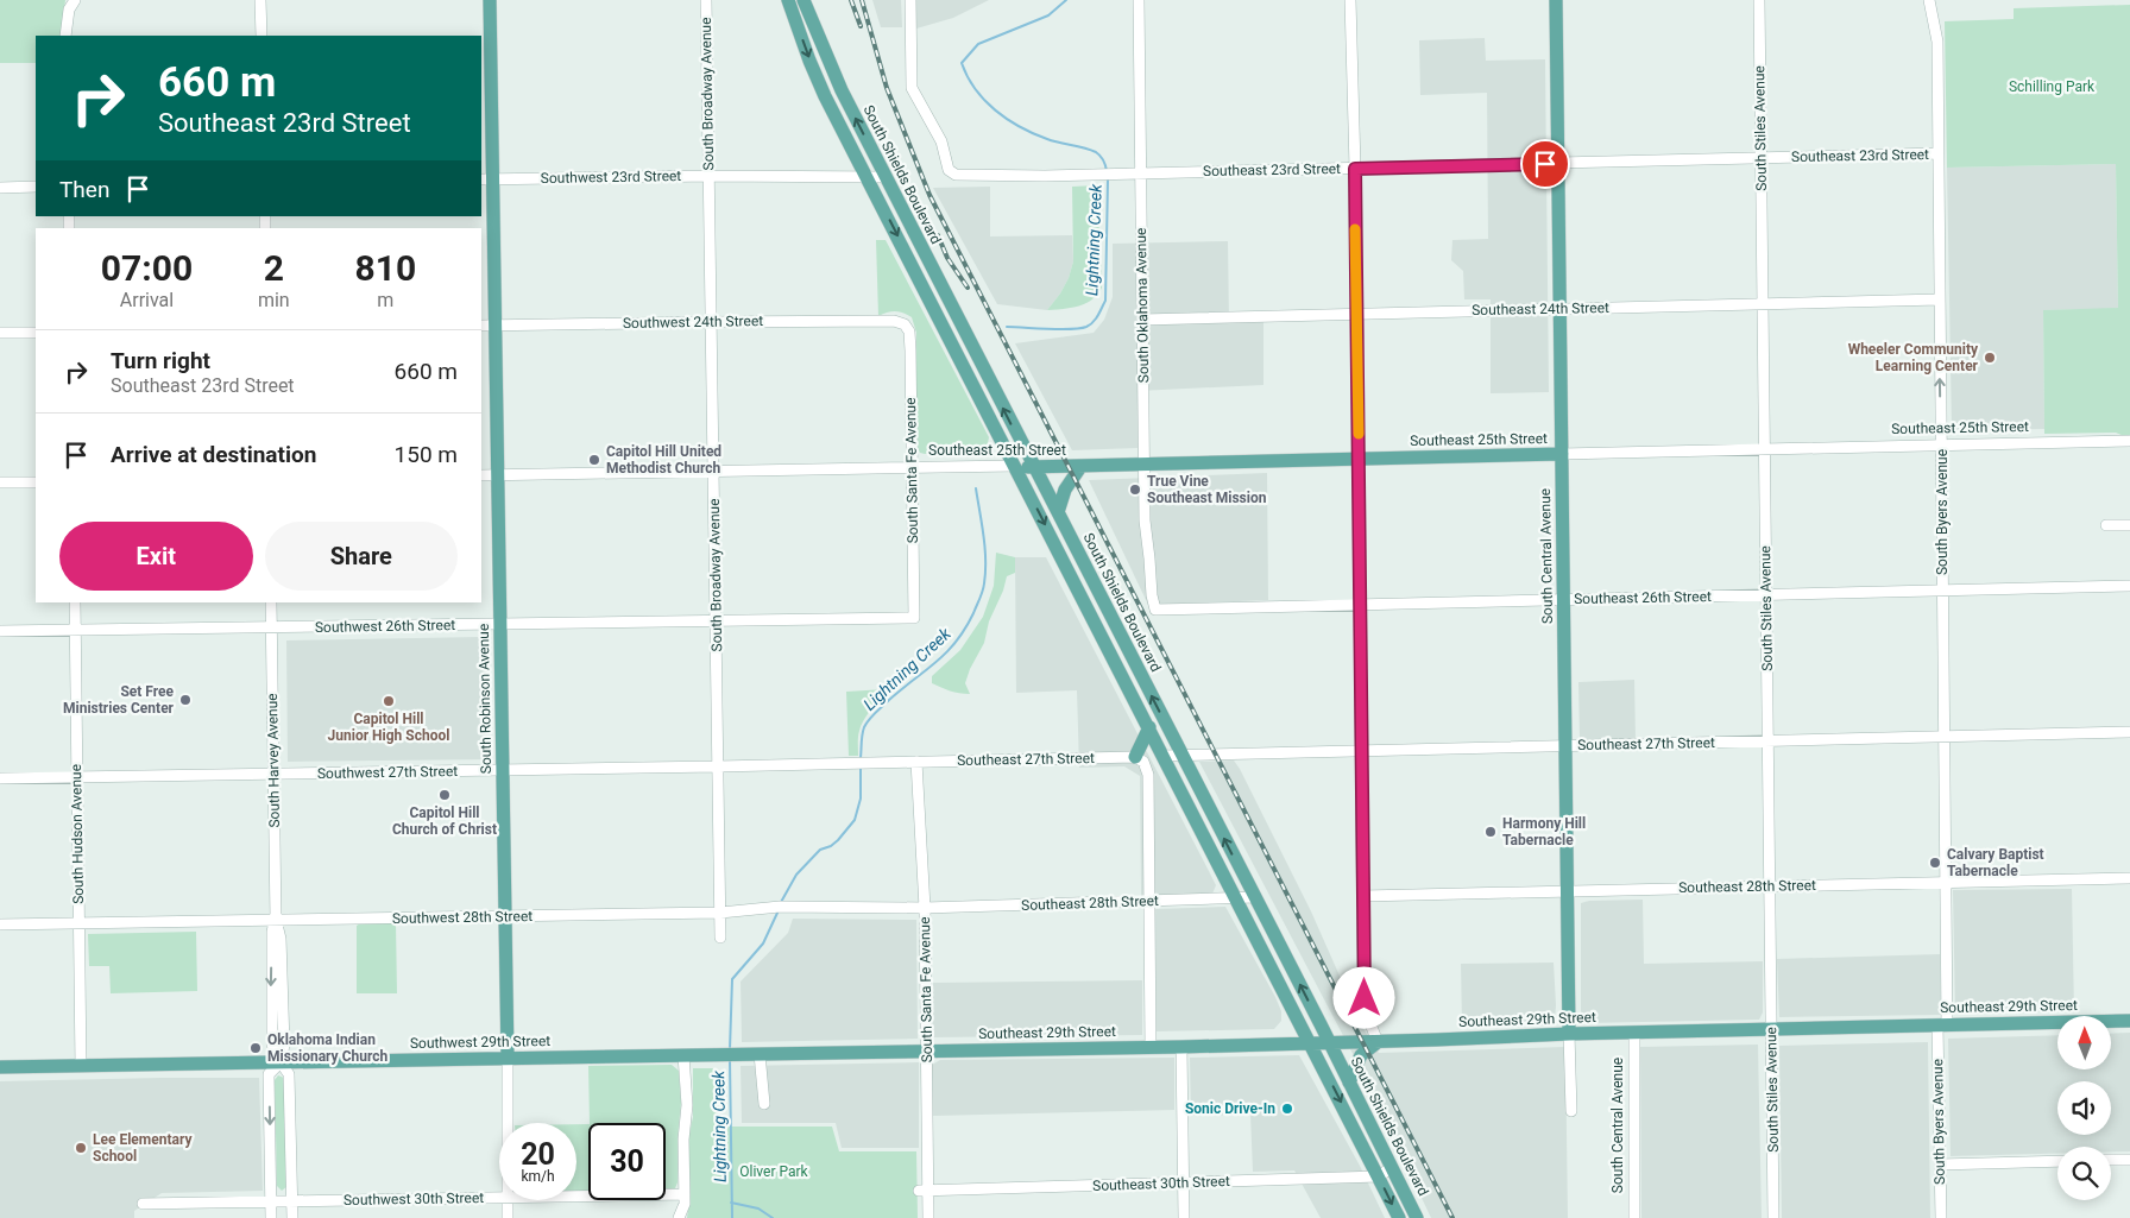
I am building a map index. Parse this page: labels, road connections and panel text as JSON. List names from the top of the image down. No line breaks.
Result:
{"streets":{"main road":["South Shields Boulevard","Southeast 25th Street","South Central Avenue","South Robinson Avenue","Southeast 29th Street","Southwest 29th Street"],"street":["South Broadway Avenue","South Stiles Avenue","Southeast 23rd Street","Southwest 23rd Street","South Oklahoma Avenue","Southeast 24th Street","Southwest 24th Street","South Santa Fe Avenue","South Byers Avenue","Southeast 26th Street","Southwest 26th Street","Southeast 27th Street","South Harvey Avenue","Southwest 27th Street","South Hudson Avenue","Southeast 28th Street","Southwest 28th Street","Southeast 30th Street","Southwest 30th Street"]},"crossings":[["South Broadway Avenue","Southwest 23rd Street"],["South Broadway Avenue","Southwest 24th Street"],["South Broadway Avenue","Southeast 25th Street"],["South Broadway Avenue","Southwest 26th Street"],["South Broadway Avenue","Southwest 27th Street"],["South Broadway Avenue","Southwest 28th Street"],["South Stiles Avenue","Southeast 23rd Street"],["South Stiles Avenue","Southeast 24th Street"],["South Stiles Avenue","Southeast 25th Street"],["South Stiles Avenue","Southeast 26th Street"],["South Stiles Avenue","Southeast 27th Street"],["South Stiles Avenue","Southeast 28th Street"],["South Stiles Avenue","Southeast 29th Street"],["Southeast 23rd Street","South Oklahoma Avenue"],["Southeast 23rd Street","South Byers Avenue"],["Southeast 23rd Street","South Central Avenue"],["South Shields Boulevard","Southwest 23rd Street"],["South Shields Boulevard","Southeast 25th Street"],["South Shields Boulevard","Southeast 27th Street"],["South Shields Boulevard","Southeast 28th Street"],["South Shields Boulevard","Southeast 29th Street"],["Southwest 23rd Street","South Robinson Avenue"],["South Oklahoma Avenue","Southeast 24th Street"],["South Oklahoma Avenue","Southeast 25th Street"],["South Oklahoma Avenue","Southeast 26th Street"],["Southeast 24th Street","South Byers Avenue"],["Southeast 24th Street","South Central Avenue"],["Southwest 24th Street","South Santa Fe Avenue"],["Southwest 24th Street","South Robinson Avenue"],["Southeast 25th Street","South Santa Fe Avenue"],["Southeast 25th Street","South Byers Avenue"],["Southeast 25th Street","South Central Avenue"],["Southeast 25th Street","South Robinson Avenue"],["South Santa Fe Avenue","Southwest 26th Street"],["South Santa Fe Avenue","Southeast 27th Street"],["South Santa Fe Avenue","Southwest 27th Street"],["South Santa Fe Avenue","Southeast 28th Street"],["South Santa Fe Avenue","Southwest 28th Street"],["South Santa Fe Avenue","Southeast 29th Street"],["South Santa Fe Avenue","Southwest 29th Street"],["South Santa Fe Avenue","Southeast 30th Street"],["South Byers Avenue","Southeast 26th Street"],["South Byers Avenue","Southeast 27th Street"],["South Byers Avenue","Southeast 28th Street"],["South Byers Avenue","Southeast 29th Street"],["South Central Avenue","Southeast 26th Street"],["South Central Avenue","Southeast 27th Street"],["South Central Avenue","Southeast 28th Street"],["South Central Avenue","Southeast 29th Street"],["Southwest 26th Street","South Robinson Avenue"],["Southwest 26th Street","South Harvey Avenue"],["Southwest 26th Street","South Hudson Avenue"],["South Robinson Avenue","Southwest 27th Street"],["South Robinson Avenue","Southwest 28th Street"],["South Robinson Avenue","Southwest 29th Street"],["Southeast 27th Street","Southwest 27th Street"],["South Harvey Avenue","Southwest 27th Street"],["South Harvey Avenue","Southwest 28th Street"],["South Harvey Avenue","Southwest 29th Street"],["South Harvey Avenue","Southwest 30th Street"],["Southwest 27th Street","South Hudson Avenue"],["South Hudson Avenue","Southwest 28th Street"],["South Hudson Avenue","Southwest 29th Street"],["Southeast 28th Street","Southwest 28th Street"],["Southeast 29th Street","Southwest 29th Street"]],"water":["Lightning Creek"],"parks":["Schilling Park","Oliver Park"],"places":["Wheeler Community Learning Center","Capitol Hill United Methodist Church","True Vine Southeast Mission","Set Free Ministries Center","Capitol Hill Junior High School","Capitol Hill Church of Christ","Harmony Hill Tabernacle","Calvary Baptist Tabernacle","Oklahoma Indian Missionary Church","Sonic Drive-In","Lee Elementary School"],"north":"top","page":{"turn":["660 m","Southeast 23rd Street"],"then":"Then","eta":["07:00","Arrival","2","min","810","m"],"list":[{"name":"Turn right","note":"Southeast 23rd Street","value":"660 m"},{"name":"Arrive at destination","value":"150 m"}],"buttons":["Exit","Share"],"speed":"20 km/h","limit":"30"}}
